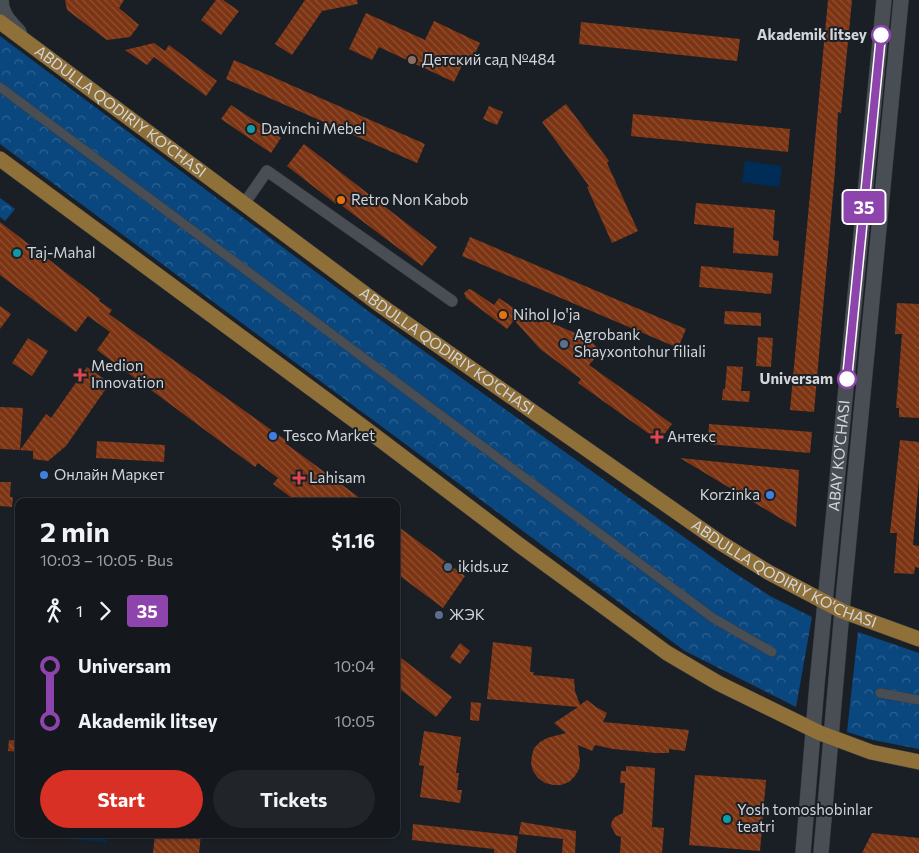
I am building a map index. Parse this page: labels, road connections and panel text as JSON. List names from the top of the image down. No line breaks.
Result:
{"streets":{"main road":["ABDULLA QODIRIY KO'CHASI","ABAY KO'CHASI"]},"crossings":[["ABDULLA QODIRIY KO'CHASI","ABAY KO'CHASI"]],"places":{"other":["Akademik litsey","Детский сад №484","Davinchi Mebel","Retro Non Kabob","Taj-Mahal","Nihol Jo'ja","Agrobank Shayxontohur filiali","Universam","Tesco Market","Онлайн Маркет","Korzinka","ikids.uz","ЖЭК","Yosh tomoshobinlar teatri"],"health":["Medion Innovation","Антекс","Lahisam"]},"lines":["bus line 35"],"page":{"on_map":"35","heading":["2 min","10:03 – 10:05 · Bus","$1.16"],"legs":["1","35"],"list":[{"name":"Universam","value":"10:04"},{"name":"Akademik litsey","value":"10:05"}],"buttons":["Start","Tickets"]}}
